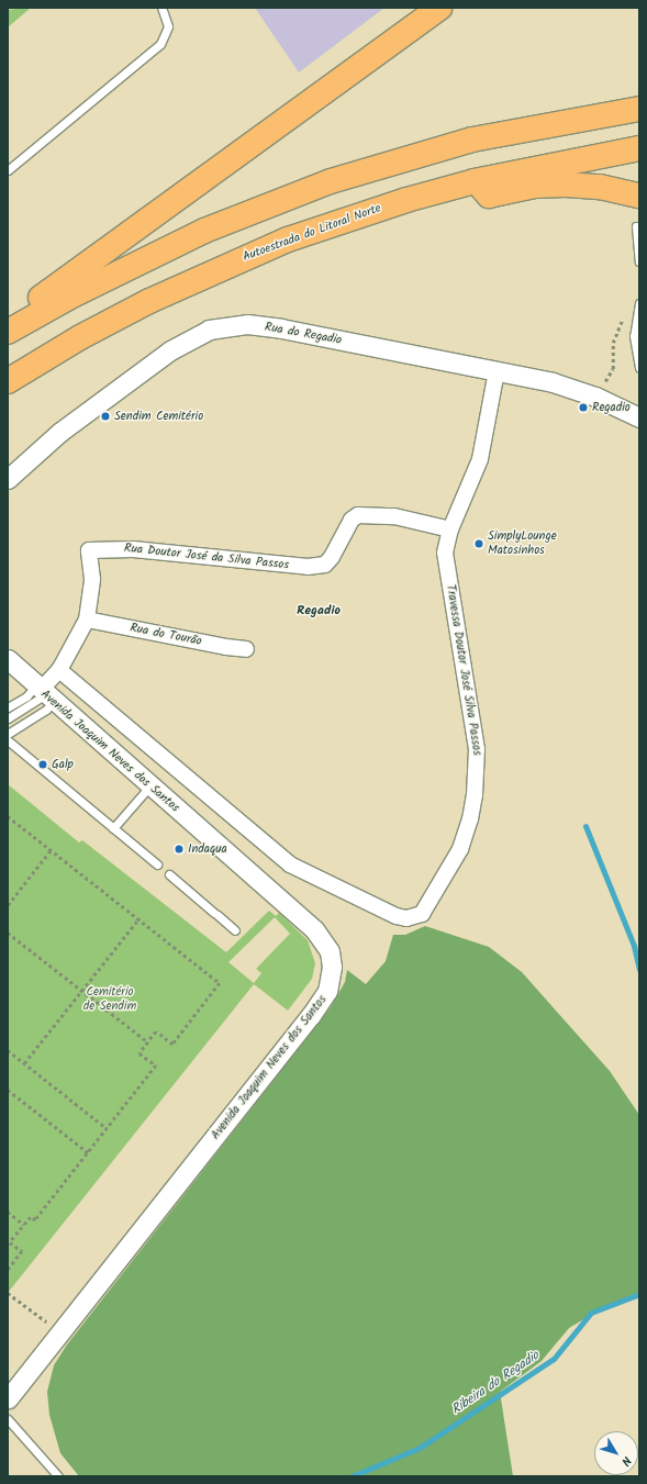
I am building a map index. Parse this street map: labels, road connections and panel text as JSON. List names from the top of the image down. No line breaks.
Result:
{"streets":{"highway":["Autoestrada do Litoral Norte"],"street":["Rua do Regadio","Rua Doutor José da Silva Passos","Rua do Tourão","Travessa Doutor José Silva Passos","Avenida Joaquim Neves dos Santos"]},"crossings":[["Rua do Regadio","Travessa Doutor José Silva Passos"],["Rua Doutor José da Silva Passos","Rua do Tourão"],["Rua Doutor José da Silva Passos","Travessa Doutor José Silva Passos"],["Rua Doutor José da Silva Passos","Avenida Joaquim Neves dos Santos"]],"districts":["Regadio"],"water":["Ribeira do Regadio"],"parks":["Cemitério de Sendim"],"places":["Regadio","Sendim Cemitério","SimplyLounge Matosinhos","Galp","Indaqua"],"north":"bottom right"}
